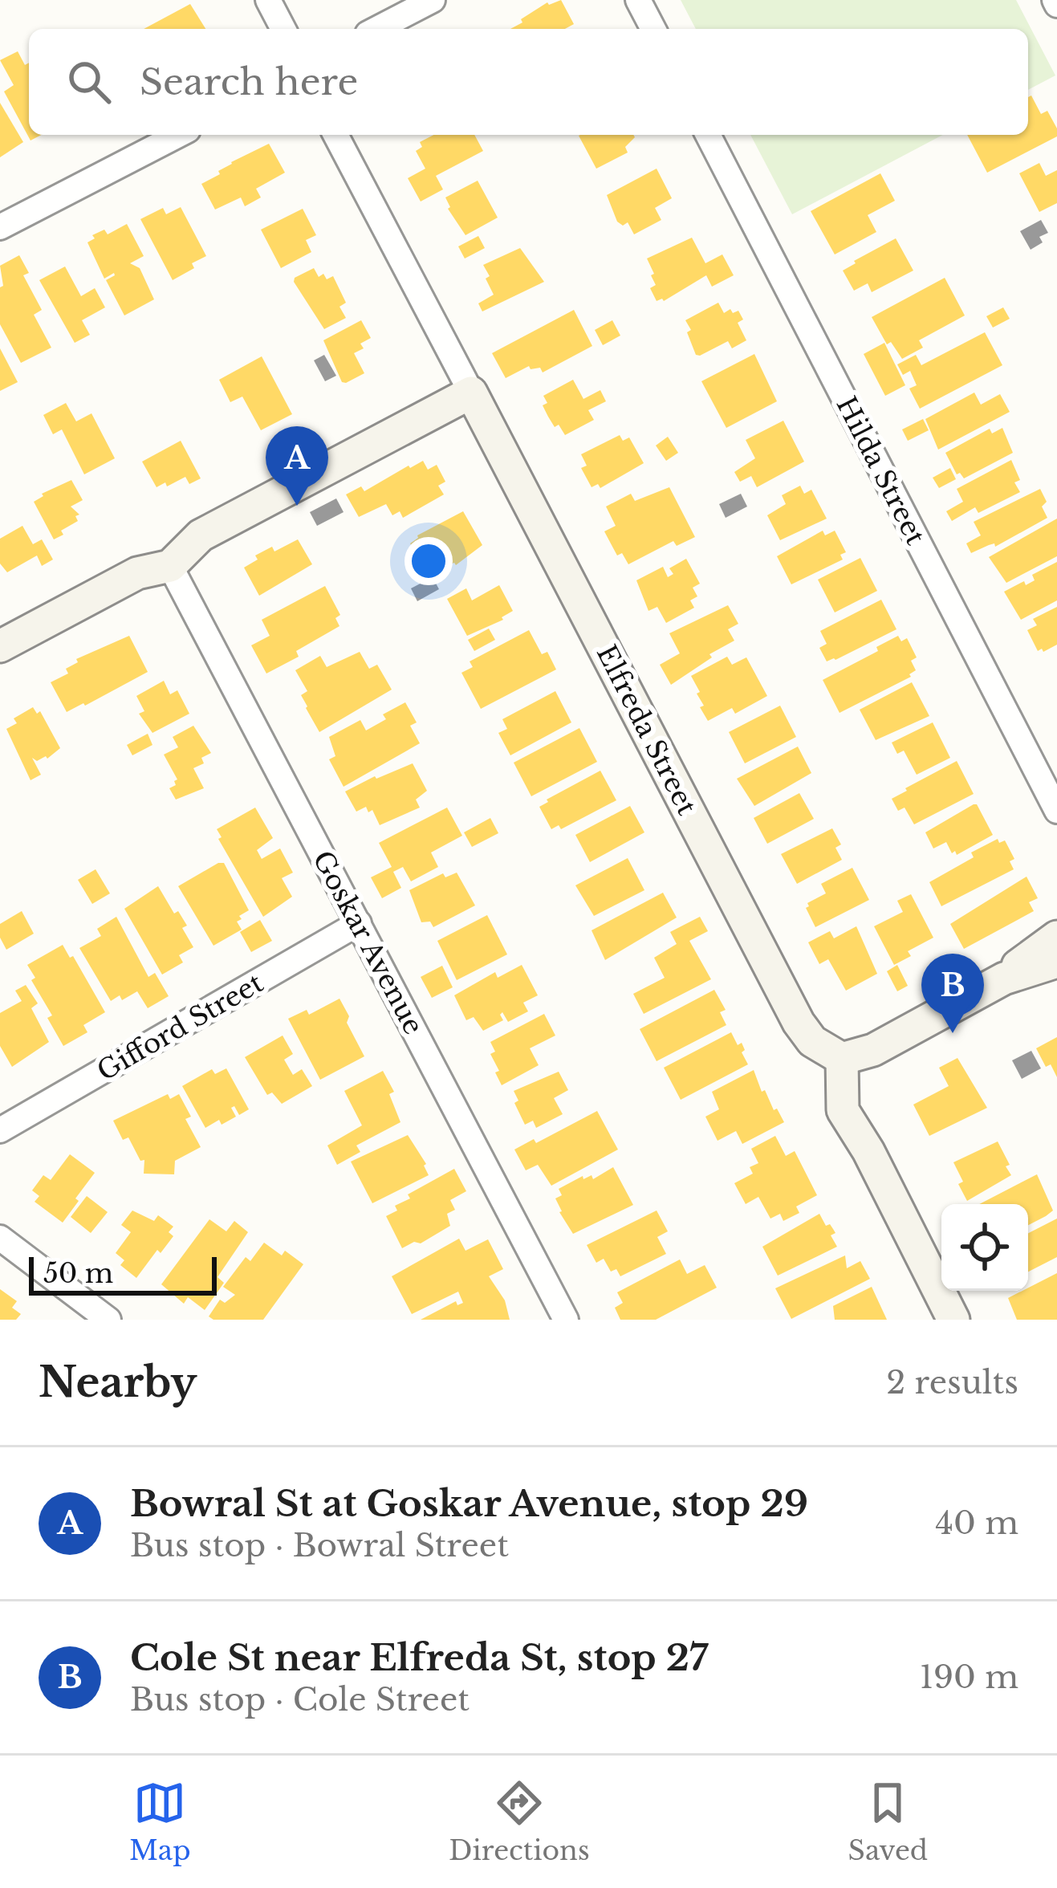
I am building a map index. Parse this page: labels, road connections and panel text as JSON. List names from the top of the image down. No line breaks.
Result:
{"streets":{"street":["Hilda Street","Elfreda Street","Goskar Avenue","Gifford Street"]},"crossings":[["Goskar Avenue","Gifford Street"]],"scale_bar":"50 m","page":{"search":"Search here","pins":["A","B"],"scale":"50 m","heading":["Nearby","2 results"],"list":[{"mark":"A","name":"Bowral St at Goskar Avenue, stop 29","note":"Bus stop · Bowral Street","value":"40 m"},{"mark":"B","name":"Cole St near Elfreda St, stop 27","note":"Bus stop · Cole Street","value":"190 m"}],"nav":["Map","Directions","Saved"]}}
